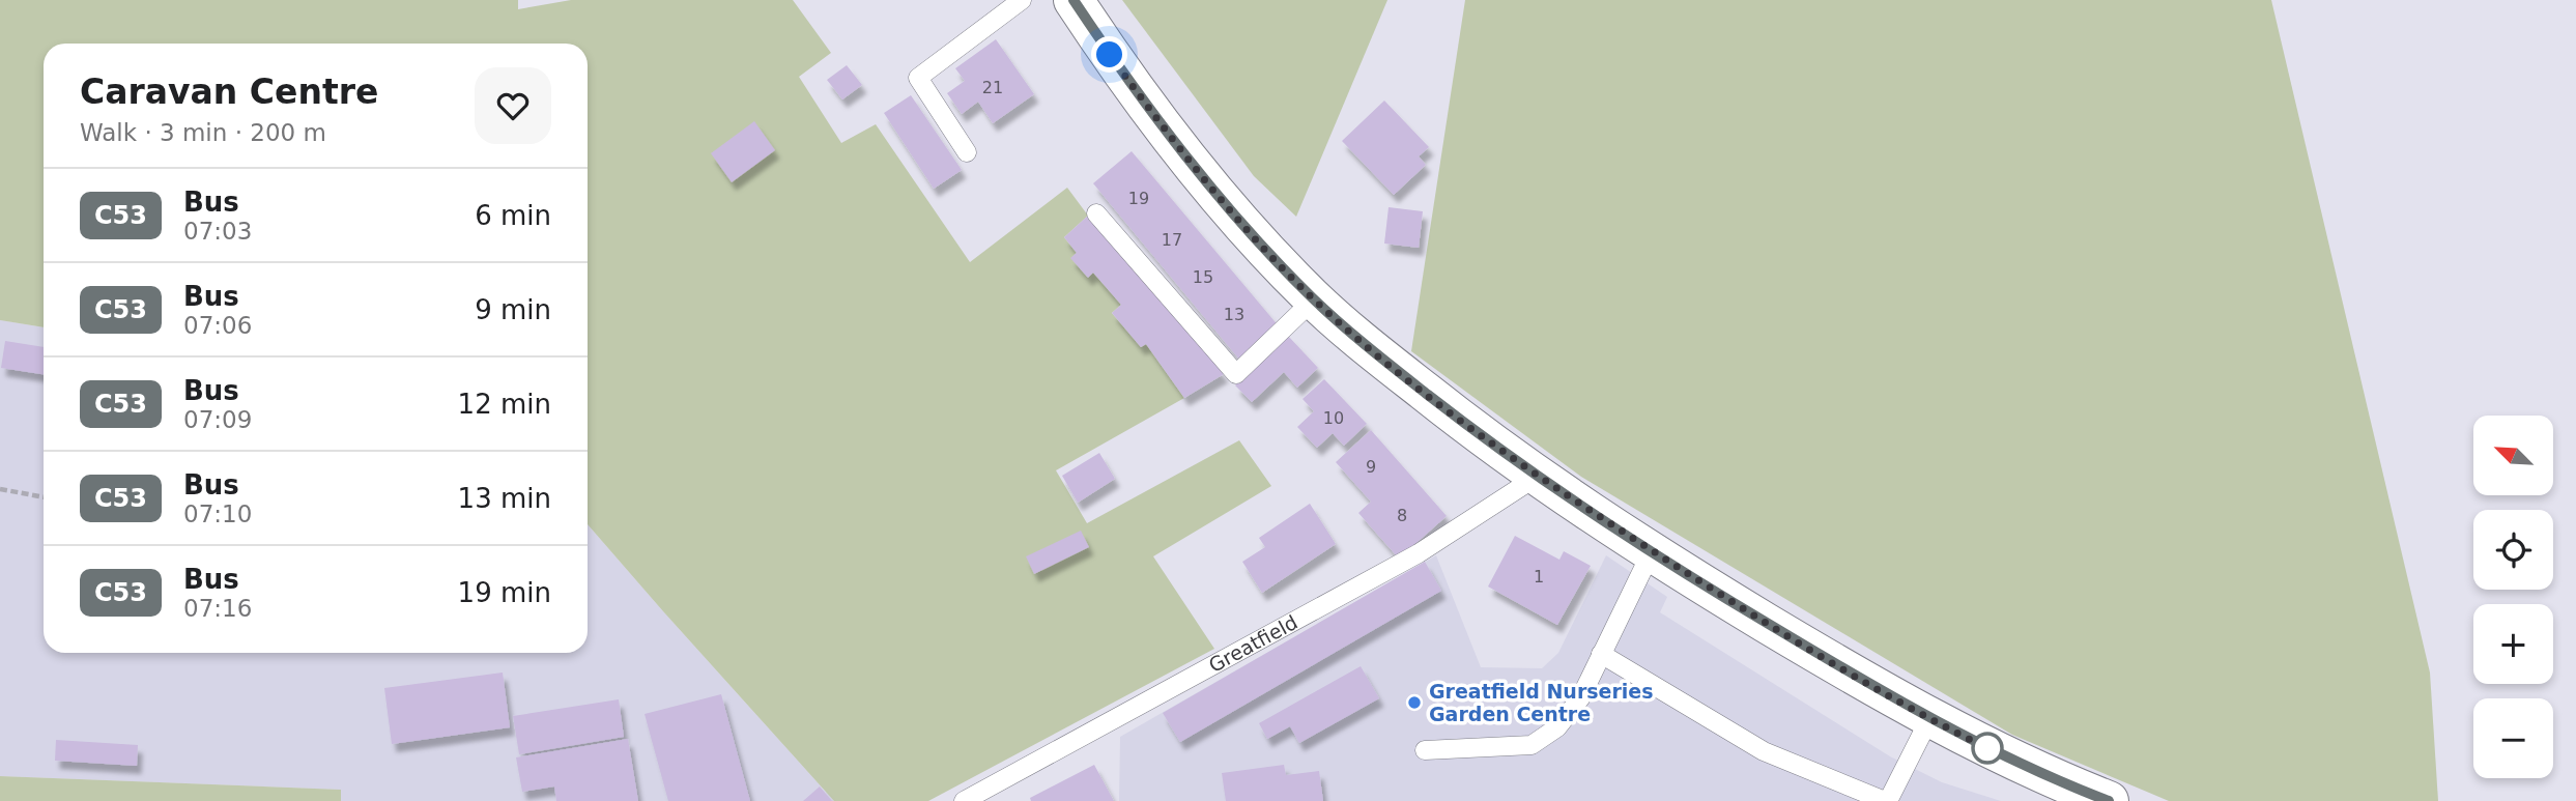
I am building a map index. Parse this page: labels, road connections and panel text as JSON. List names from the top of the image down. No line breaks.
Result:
{"streets":{"lane":["Greatfield"]},"places":["Greatfield Nurseries Garden Centre"],"lines":["bus line C53"],"house_numbers":["21","19","17","15","13","10","9","8","1"],"north":"top left","page":{"heading":["Caravan Centre","Walk · 3 min · 200 m"],"list":[{"mark":"C53","name":"Bus","note":"07:03","value":"6 min"},{"mark":"C53","name":"Bus","note":"07:06","value":"9 min"},{"mark":"C53","name":"Bus","note":"07:09","value":"12 min"},{"mark":"C53","name":"Bus","note":"07:10","value":"13 min"},{"mark":"C53","name":"Bus","note":"07:16","value":"19 min"}],"map_buttons":["+","−"]}}
